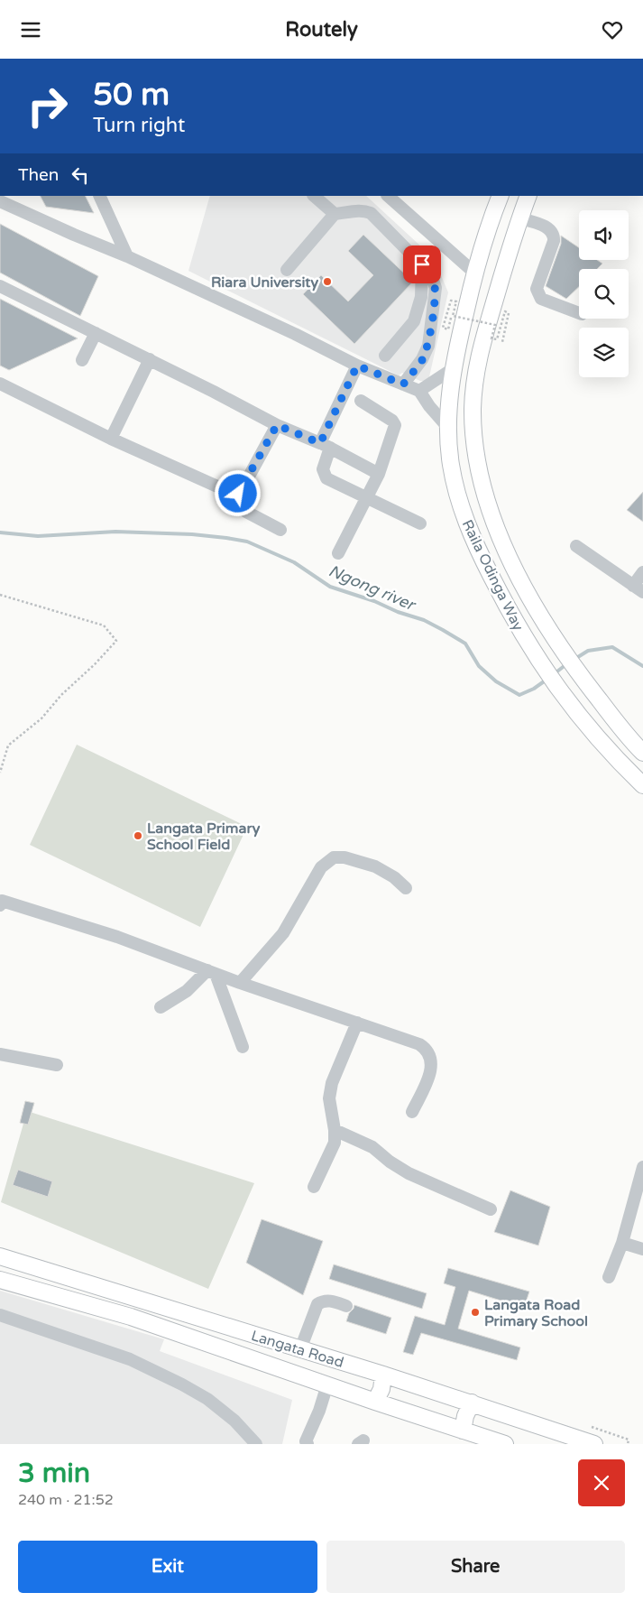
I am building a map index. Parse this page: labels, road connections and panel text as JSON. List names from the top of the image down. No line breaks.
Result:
{"streets":{"main road":["Raila Odinga Way","Langata Road"]},"water":["Ngong river"],"places":["Riara University","Langata Primary School Field","Langata Road Primary School"],"page":{"header":"Routely","turn":["50 m","Turn right"],"then":"Then","heading":["3 min","240 m · 21:52"],"buttons":["Exit","Share"]}}
